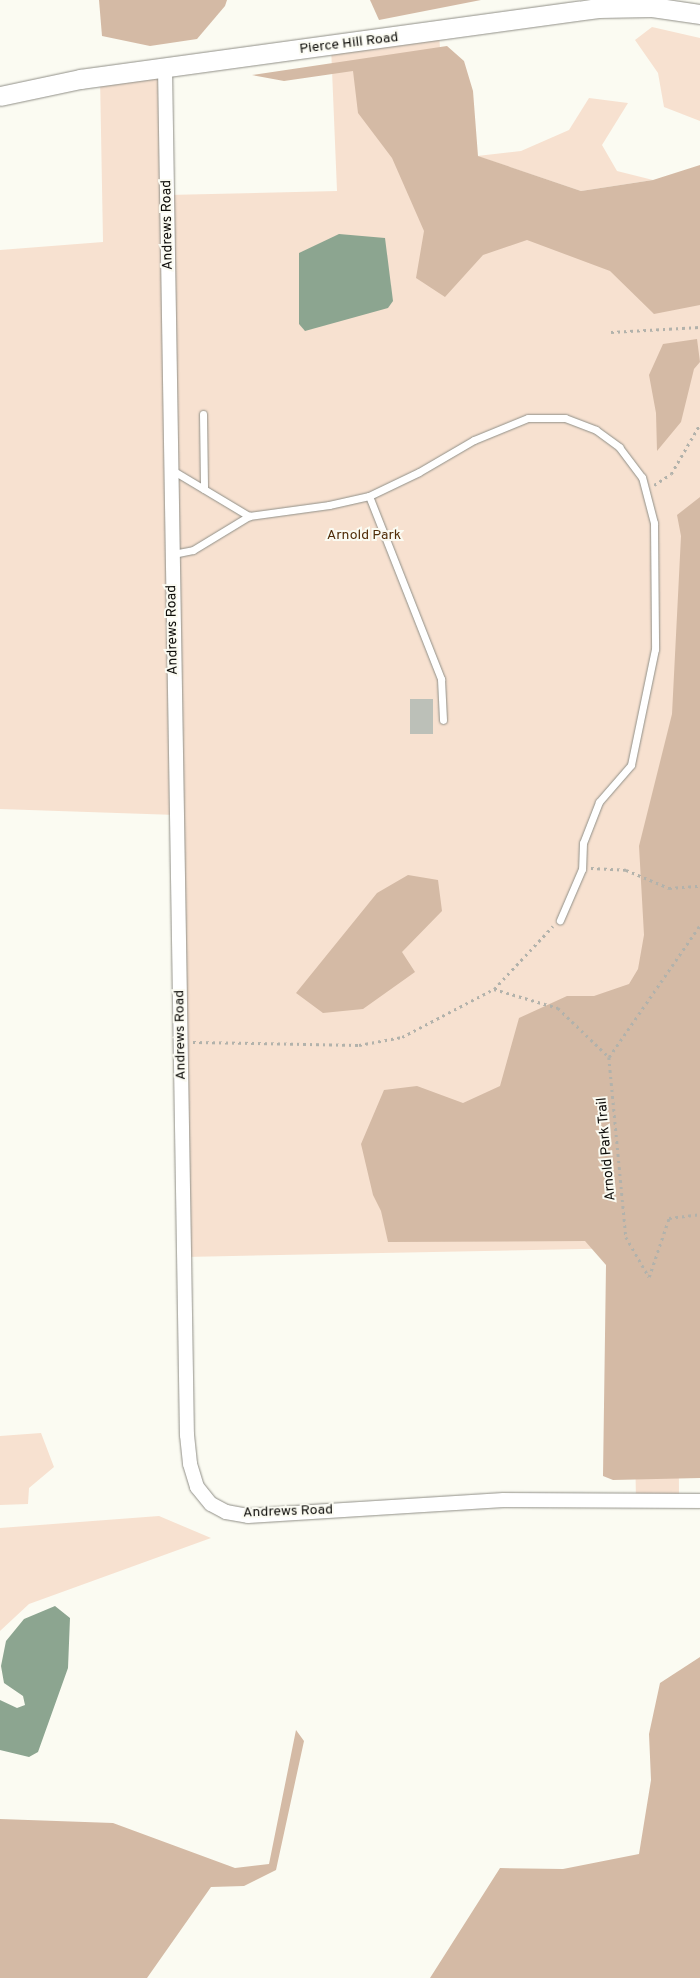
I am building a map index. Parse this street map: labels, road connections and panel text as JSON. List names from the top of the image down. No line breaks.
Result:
{"streets":{"street":["Pierce Hill Road","Andrews Road"],"path":["Arnold Park Trail"]},"crossings":[["Pierce Hill Road","Andrews Road"]],"parks":["Arnold Park"]}
